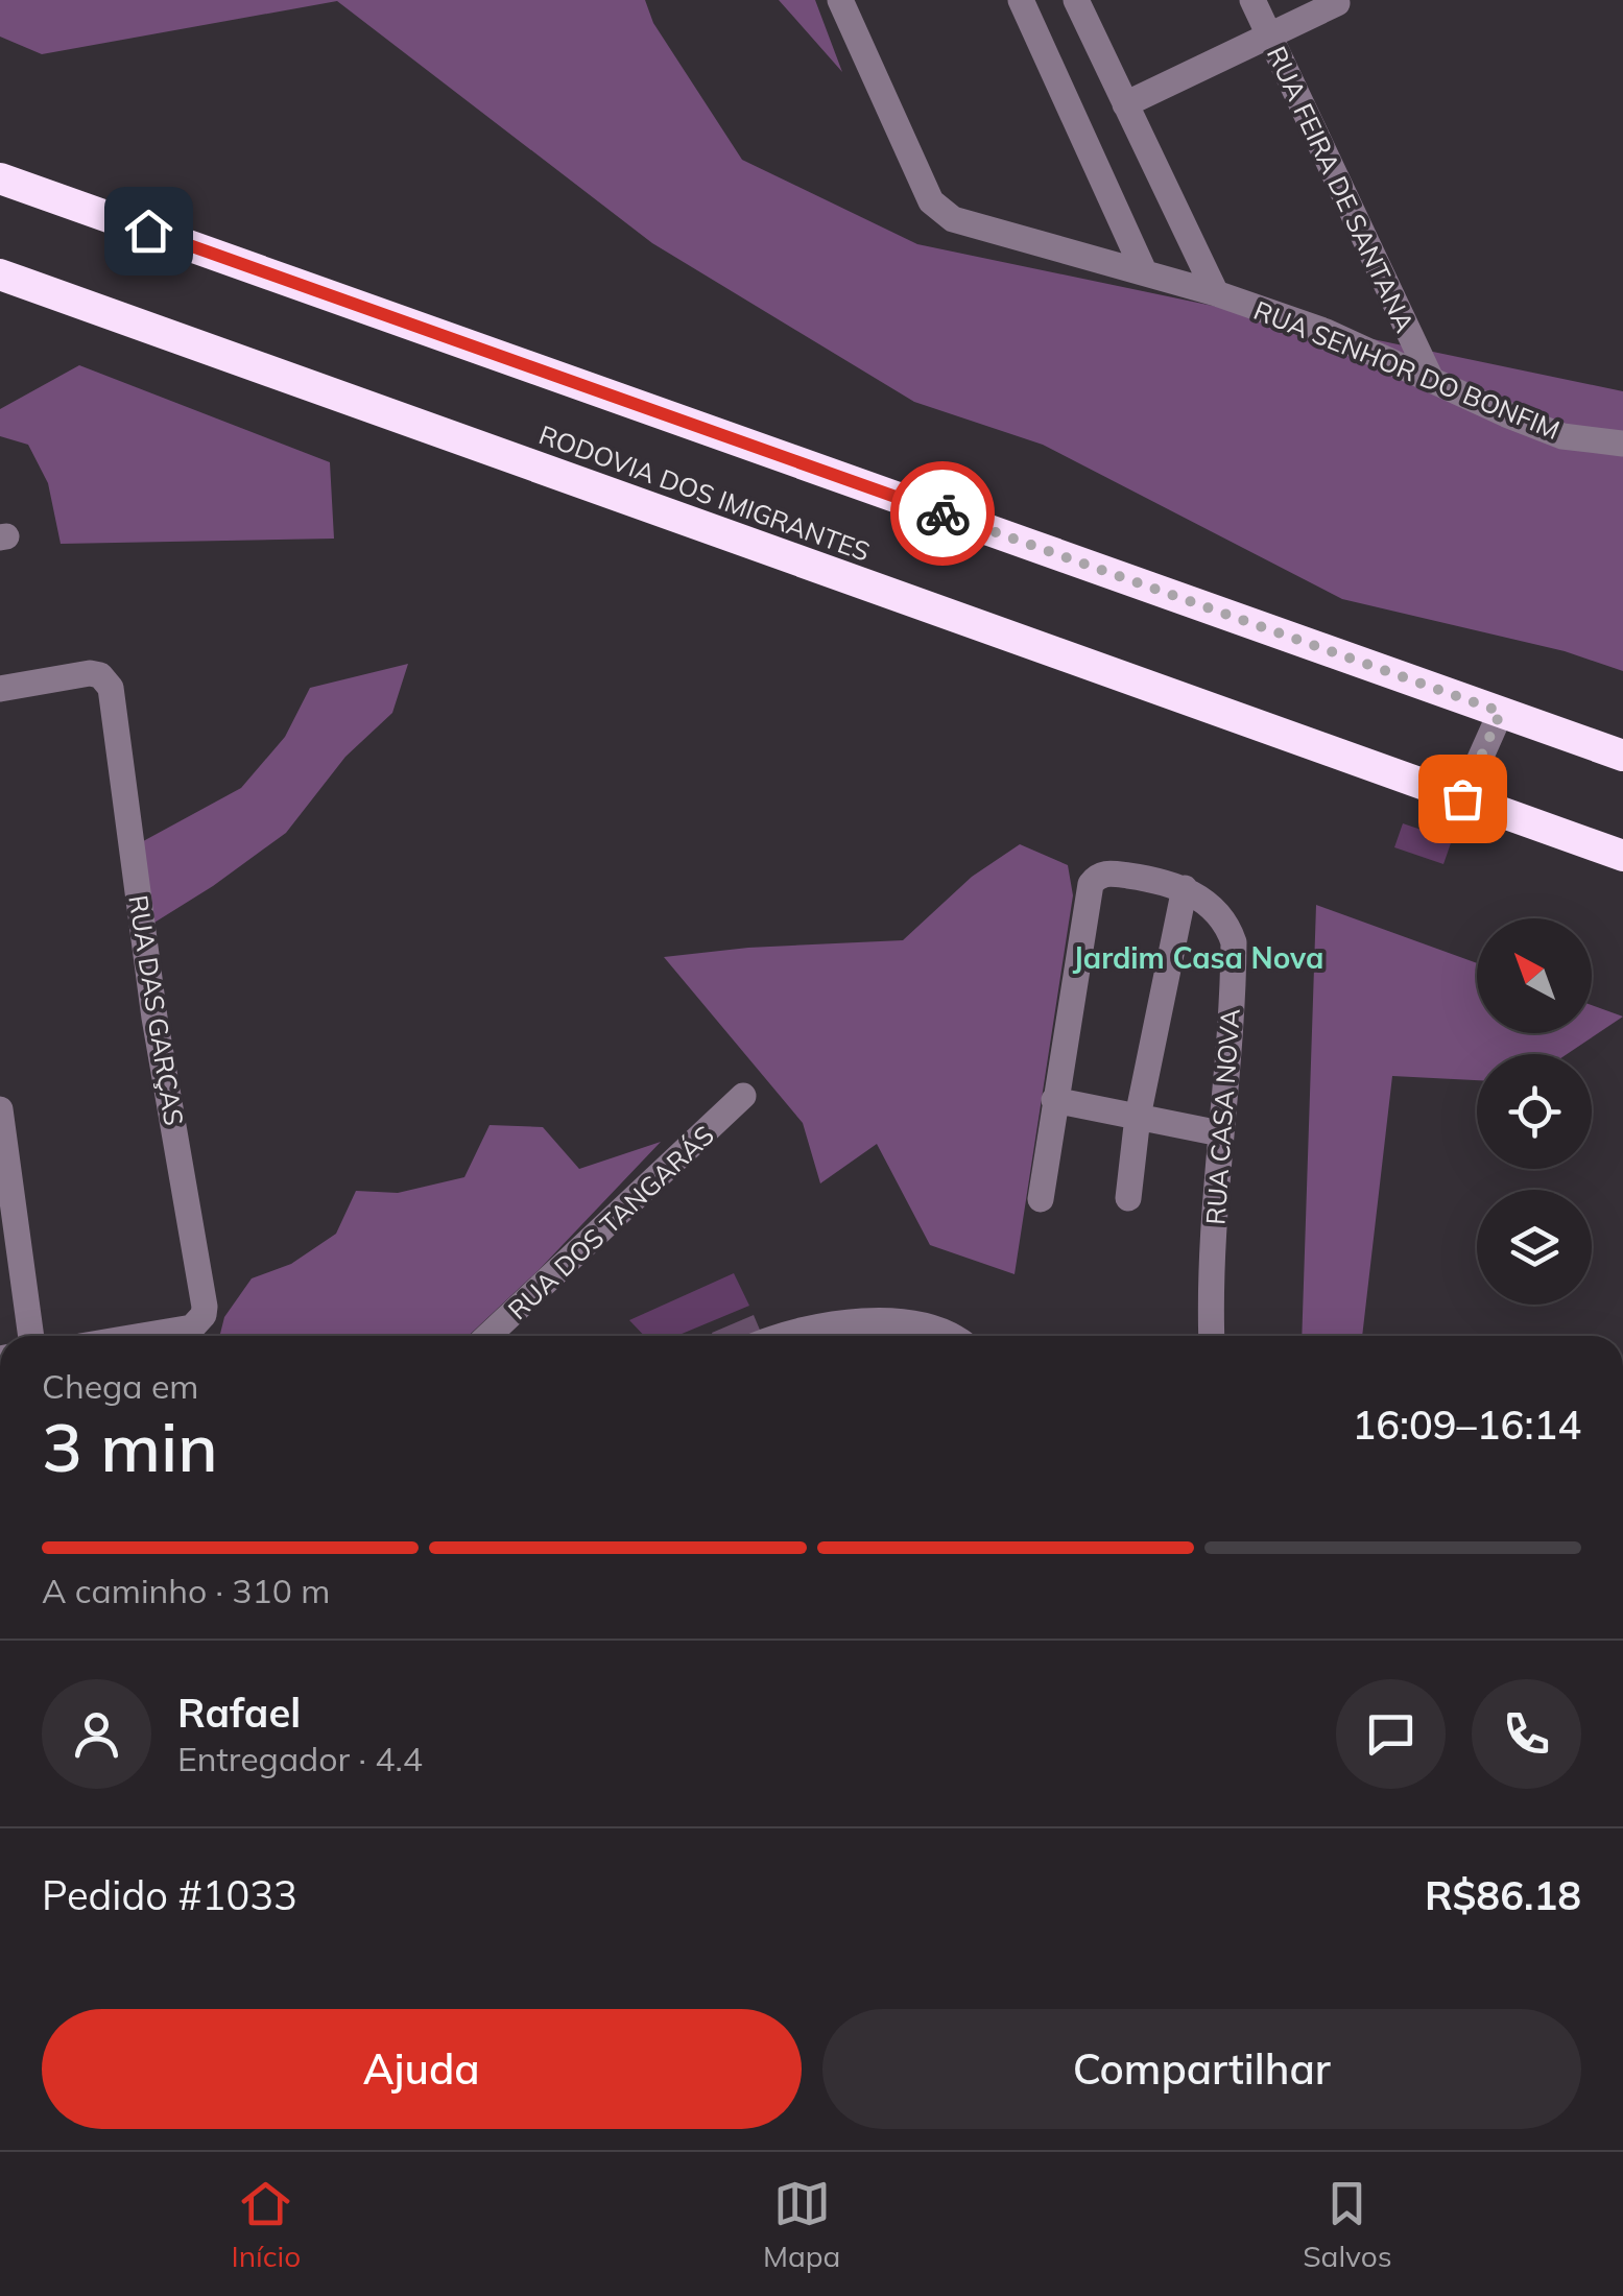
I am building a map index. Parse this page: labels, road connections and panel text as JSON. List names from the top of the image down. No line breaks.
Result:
{"streets":{"highway":["RODOVIA DOS IMIGRANTES"],"street":["RUA FEIRA DE SANTANA","RUA SENHOR DO BONFIM","RUA DAS GARÇAS","RUA CASA NOVA","RUA DOS TANGARÁS"]},"crossings":[["RUA FEIRA DE SANTANA","RUA SENHOR DO BONFIM"]],"districts":["Jardim Casa Nova"],"north":"top left","page":{"heading":["3 min","Chega em","16:09–16:14"],"panel":["Rafael","Entregador · 4.4","Pedido #1033","R$86.18"],"bar":"A caminho · 310 m","buttons":["Ajuda","Compartilhar"],"tabs":["Início","Mapa","Salvos"]}}
